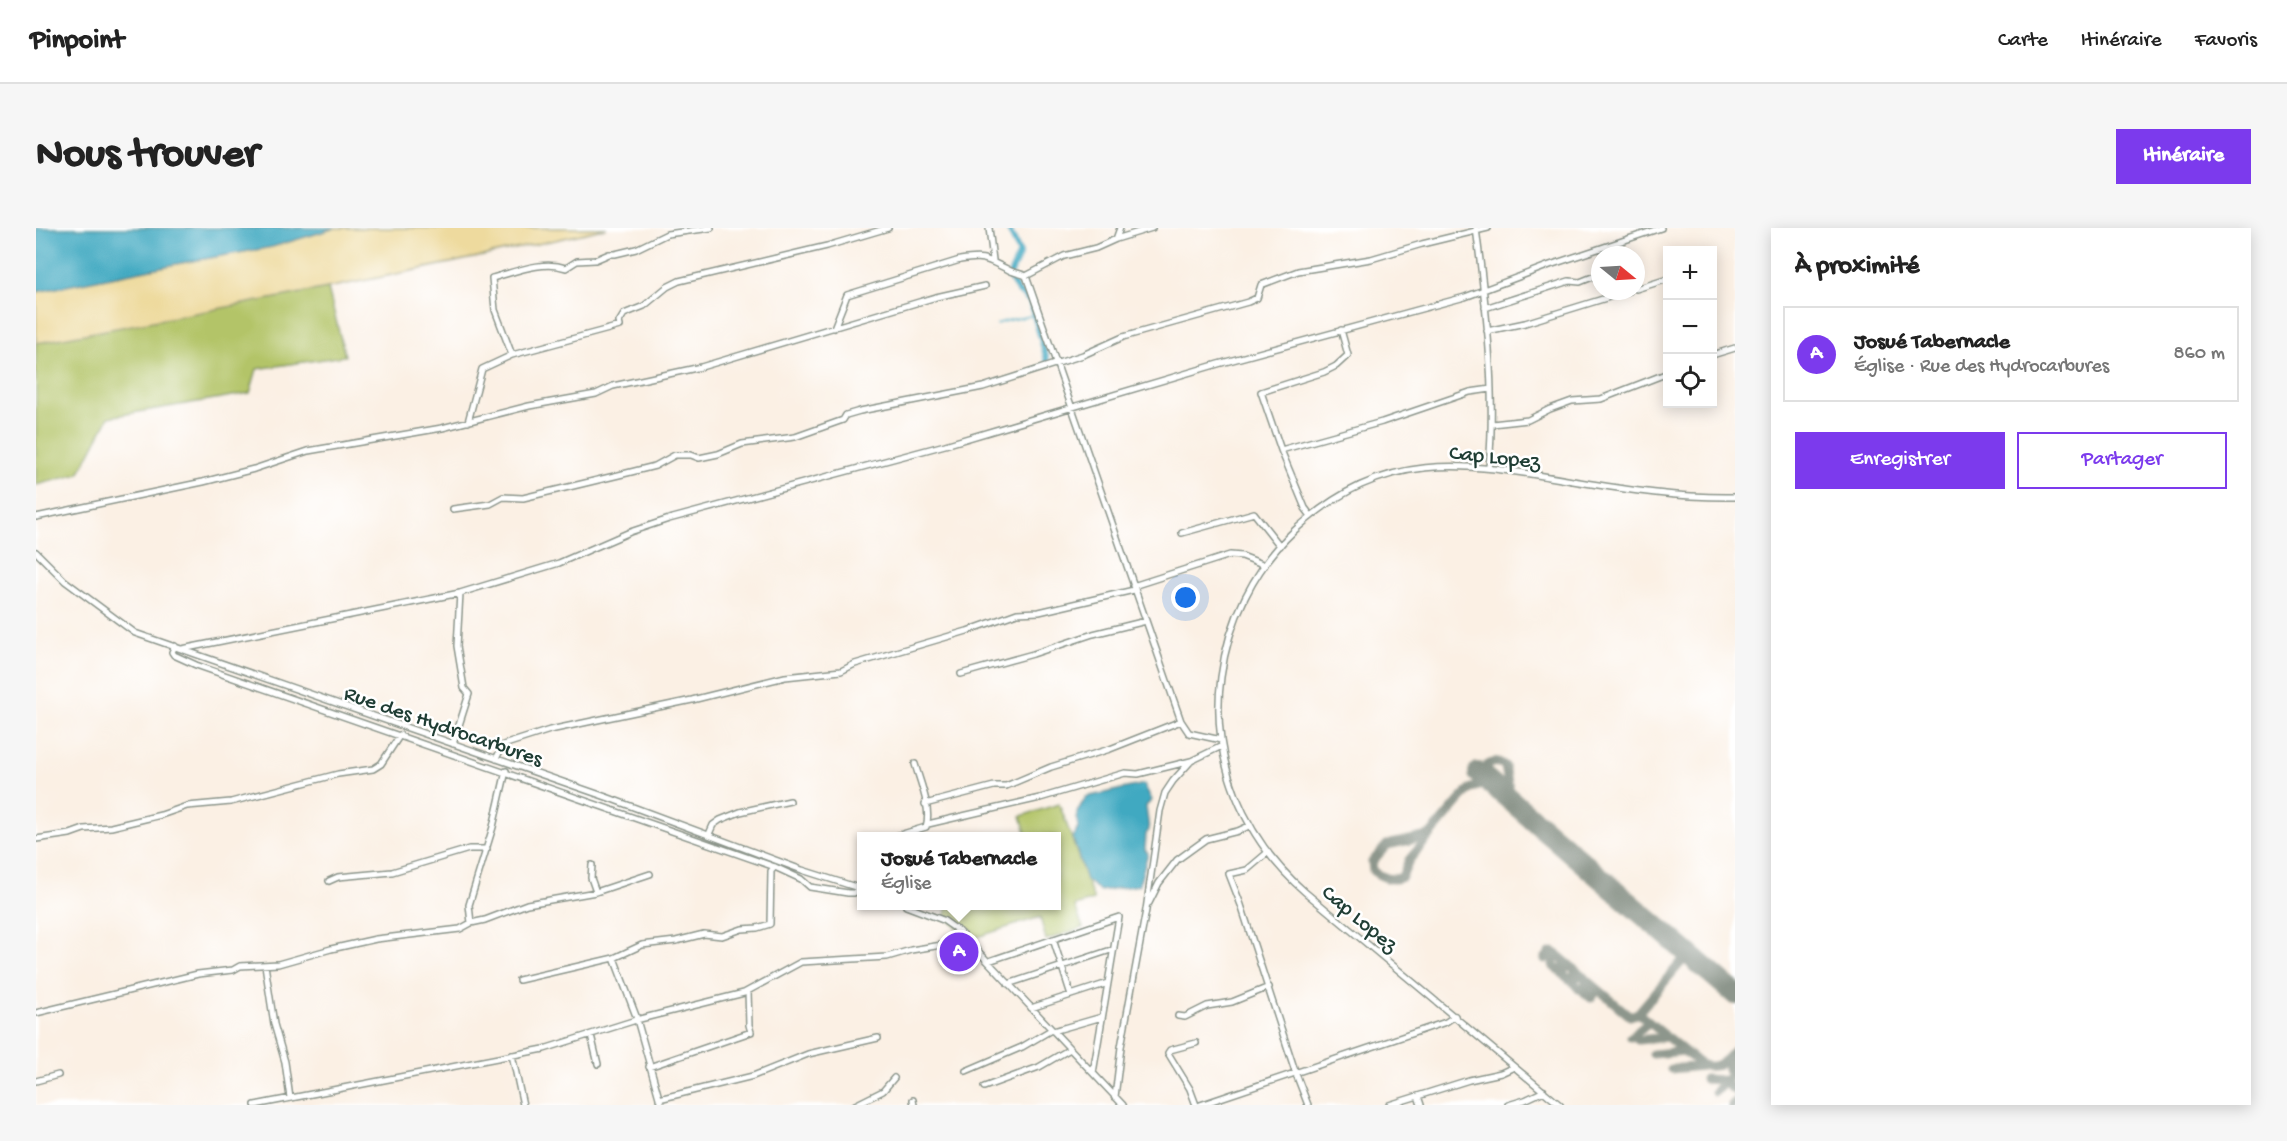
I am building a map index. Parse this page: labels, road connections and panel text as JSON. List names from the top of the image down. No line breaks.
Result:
{"streets":{"street":["Cap Lopez","Rue des Hydrocarbures"]},"north":"right","page":{"header":"Pinpoint","nav":["Carte","Itinéraire","Favoris"],"buttons":["Itinéraire",["Enregistrer","Partager"]],"title":"Nous trouver","heading":"À proximité","map_buttons":["+","−"],"list":[{"mark":"A","name":"Josué Tabernacle","note":"Église · Rue des Hydrocarbures","value":"860 m"}],"popup":["Josué Tabernacle","Église"],"pins":"A"}}
